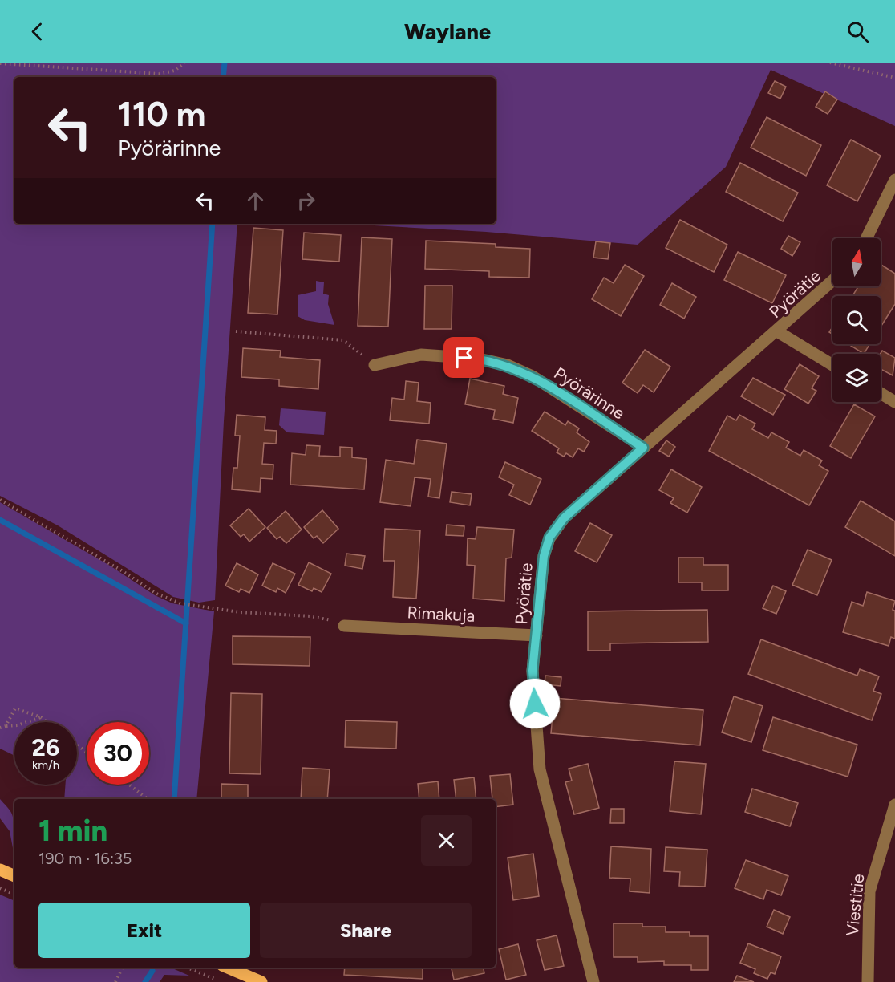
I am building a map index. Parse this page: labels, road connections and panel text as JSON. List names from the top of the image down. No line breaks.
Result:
{"streets":{"street":["Pyörätie","Pyörärinne","Rimakuja","Viestitie"]},"crossings":[["Pyörätie","Pyörärinne"],["Pyörätie","Rimakuja"]],"north":"top","page":{"header":"Waylane","turn":["110 m","Pyörärinne"],"speed":"26 km/h","limit":"30","heading":["1 min","190 m · 16:35"],"buttons":["Exit","Share"]}}
